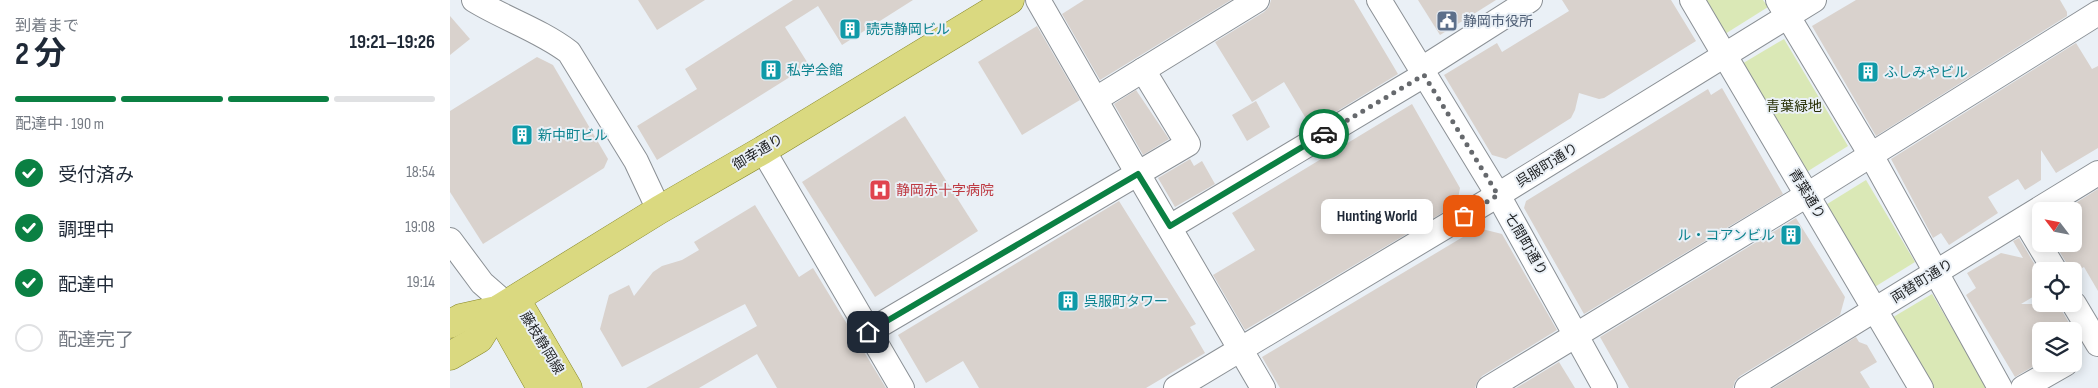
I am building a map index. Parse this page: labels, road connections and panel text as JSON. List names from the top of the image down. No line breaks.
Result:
{"streets":{"main road":["御幸通り","藤枝静岡線"],"street":["呉服町通り","青葉通り","七間町通り","両替町通り"]},"crossings":[["御幸通り","藤枝静岡線"],["呉服町通り","青葉通り"],["呉服町通り","七間町通り"],["青葉通り","両替町通り"]],"parks":["青葉緑地"],"places":{"public building":["静岡市役所"],"building":["読売静岡ビル","私学会館","ふしみやビル","新中町ビル","ル・コアンビル","呉服町タワー"],"hospital":["静岡赤十字病院"],"other":["Hunting World"]},"north":"top left","page":{"heading":["2 分","到着まで","19:21–19:26"],"bar":"配達中 · 190 m","list":[["受付済み","18:54"],["調理中","19:08"],["配達中","19:14"],"配達完了"],"bubble":"Hunting World"}}
